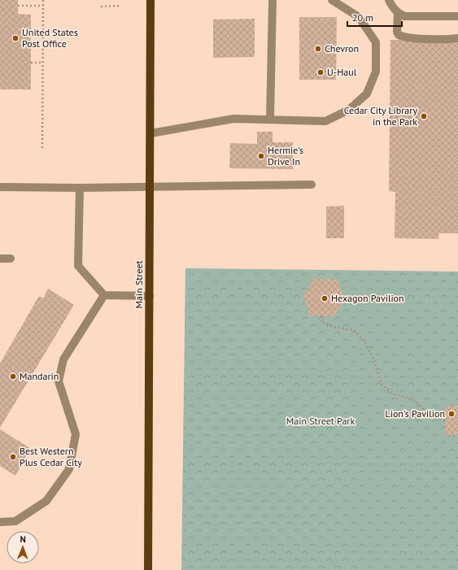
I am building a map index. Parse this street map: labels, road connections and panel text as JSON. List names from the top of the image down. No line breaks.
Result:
{"streets":{"main road":["Main Street"]},"parks":["Main Street Park"],"places":["United States Post Office","Chevron","U-Haul","Cedar City Library in the Park","Hermie's Drive In","Hexagon Pavilion","Mandarin","Lion's Pavilion","Best Western Plus Cedar City"],"scale_bar":"20 m","north":"top"}
